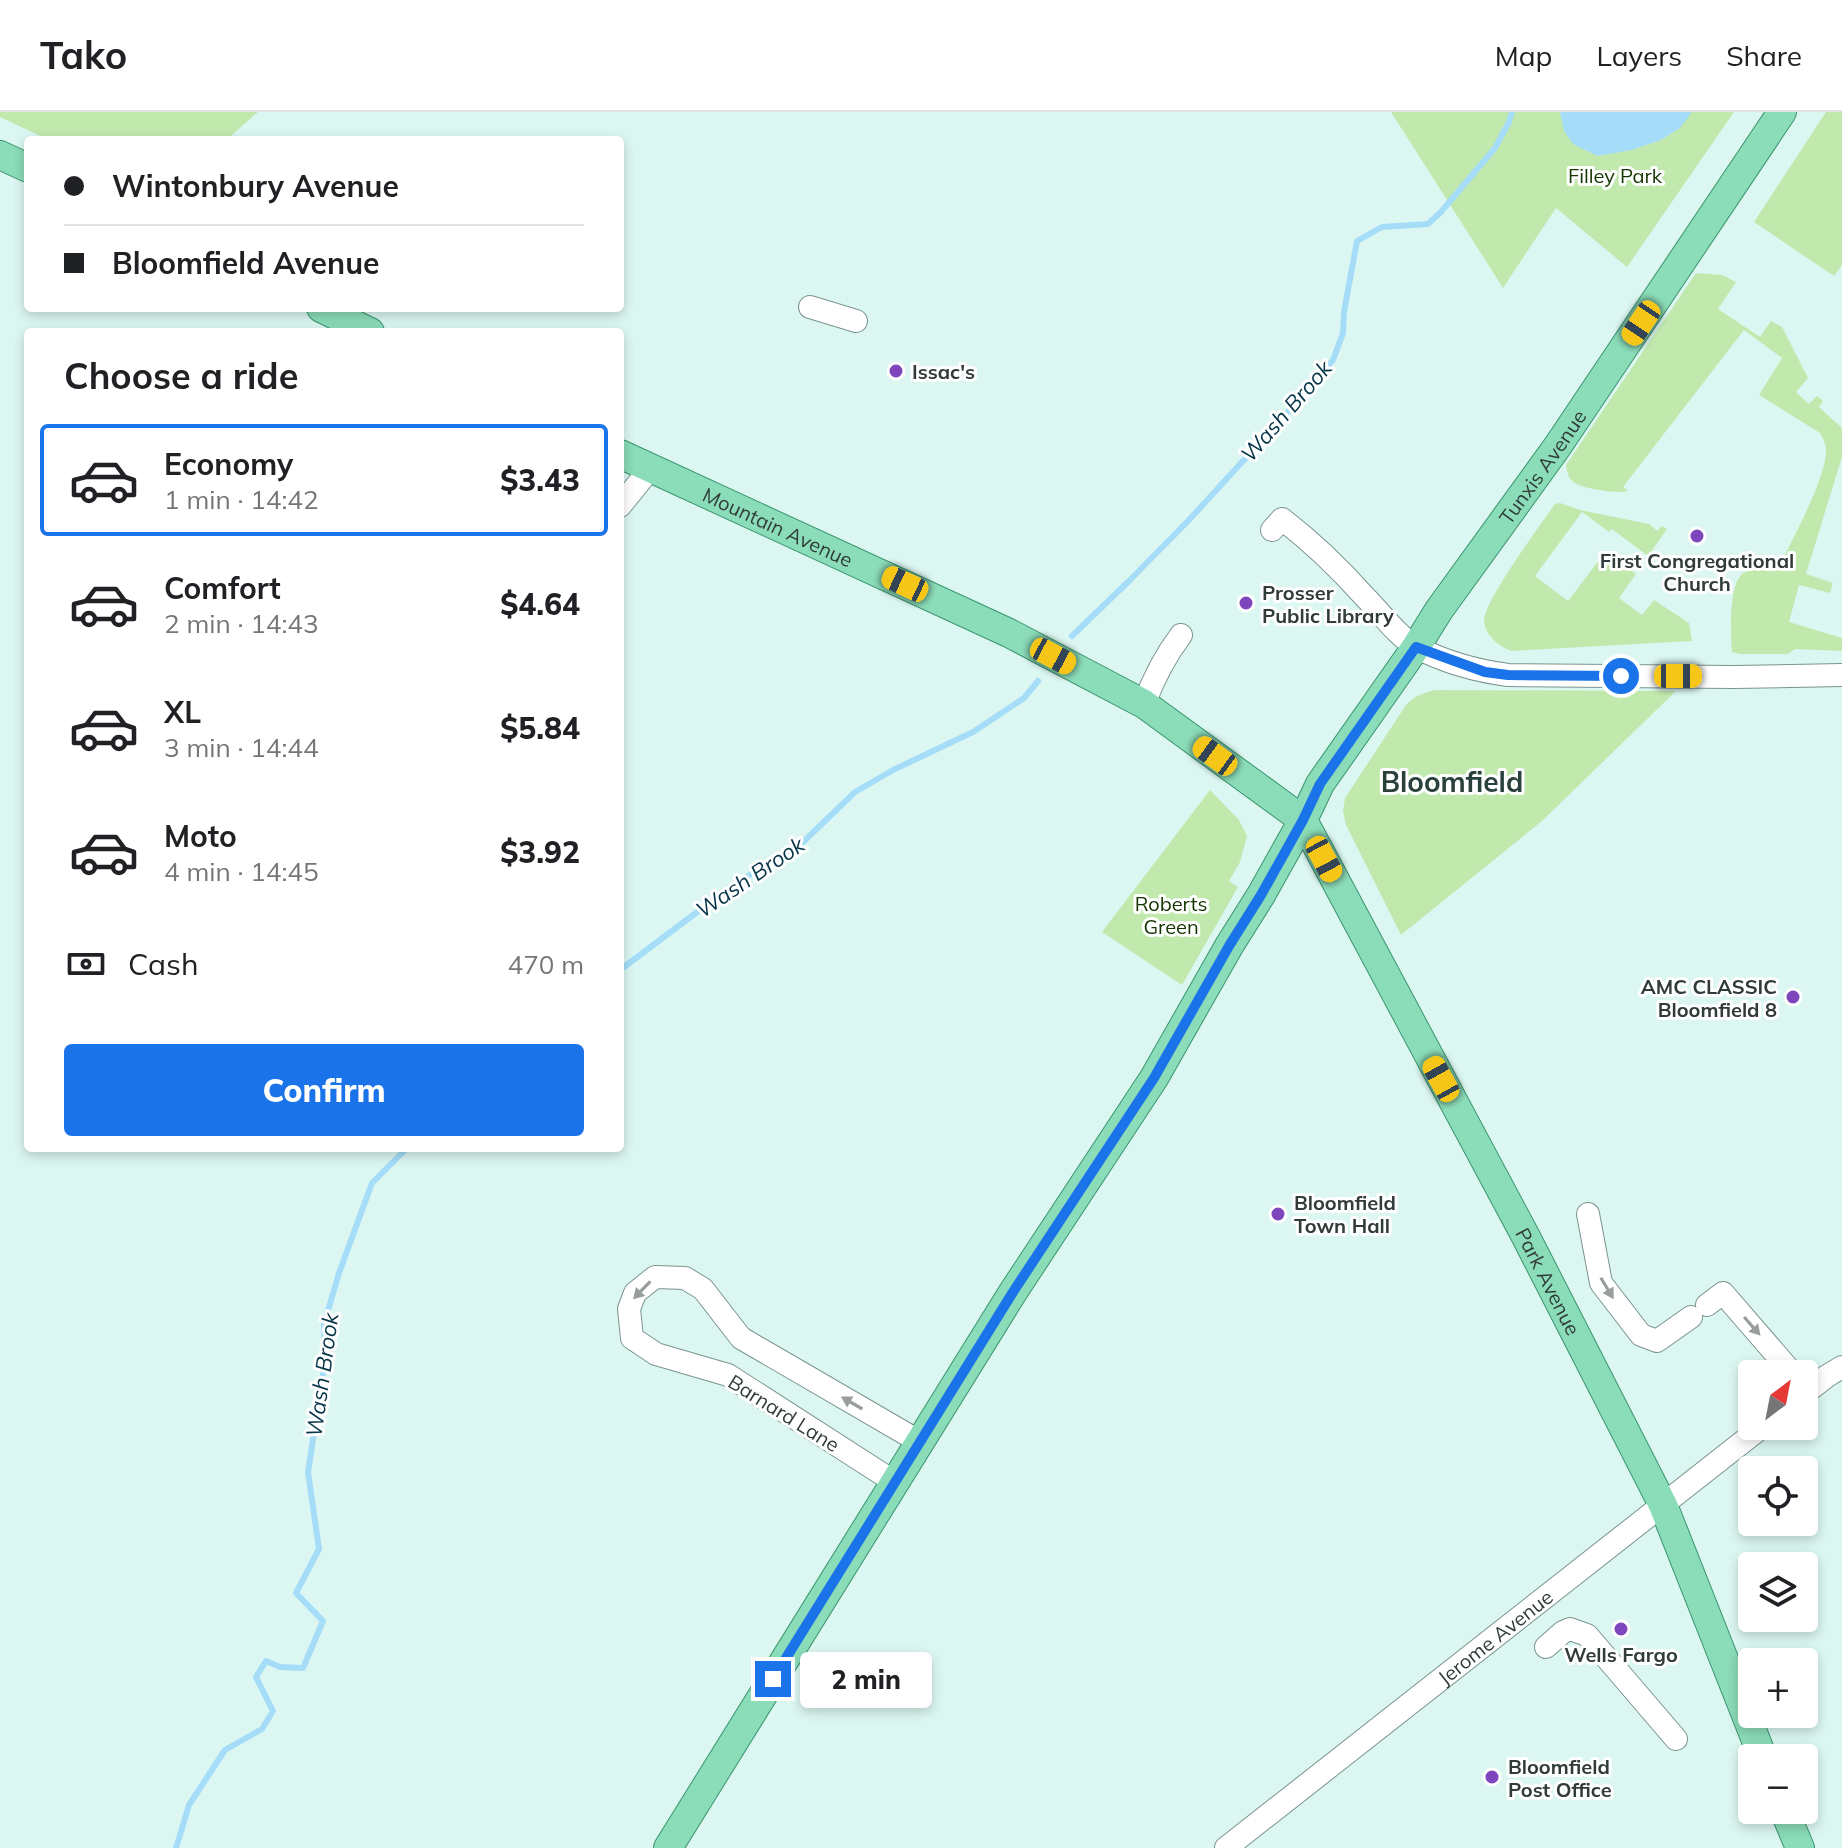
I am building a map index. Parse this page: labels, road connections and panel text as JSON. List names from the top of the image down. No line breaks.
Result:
{"streets":{"main road":["Tunxis Avenue","Mountain Avenue","Park Avenue"],"street":["Barnard Lane","Jerome Avenue"]},"crossings":[["Tunxis Avenue","Mountain Avenue"],["Tunxis Avenue","Park Avenue"],["Tunxis Avenue","Barnard Lane"],["Mountain Avenue","Park Avenue"],["Park Avenue","Jerome Avenue"]],"districts":["Bloomfield"],"water":["Wash Brook"],"parks":["Filley Park","Roberts Green"],"places":["Issac's","First Congregational Church","Prosser Public Library","AMC CLASSIC Bloomfield 8","Bloomfield Town Hall","Wells Fargo","Bloomfield Post Office"],"north":"top right","page":{"header":"Tako","nav":["Map","Layers","Share"],"banner":["Wintonbury Avenue","Bloomfield Avenue"],"heading":"Choose a ride","list":[{"name":"Economy","note":"1 min · 14:42","value":"$3.43"},{"name":"Comfort","note":"2 min · 14:43","value":"$4.64"},{"name":"XL","note":"3 min · 14:44","value":"$5.84"},{"name":"Moto","note":"4 min · 14:45","value":"$3.92"}],"pay":["Cash","470 m"],"buttons":"Confirm","map_buttons":["+","−"],"bubble":"2 min"}}
